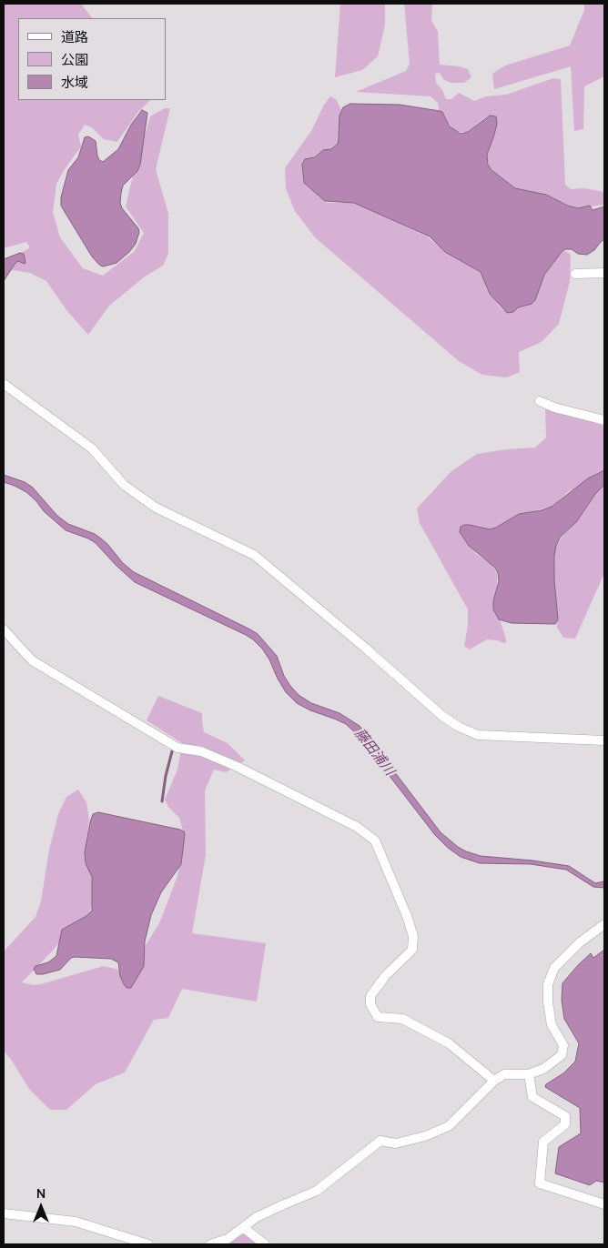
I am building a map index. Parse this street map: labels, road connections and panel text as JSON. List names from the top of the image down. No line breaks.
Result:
{"water":["藤田浦川"],"legend":["道路","公園","水域"],"north":"top"}
